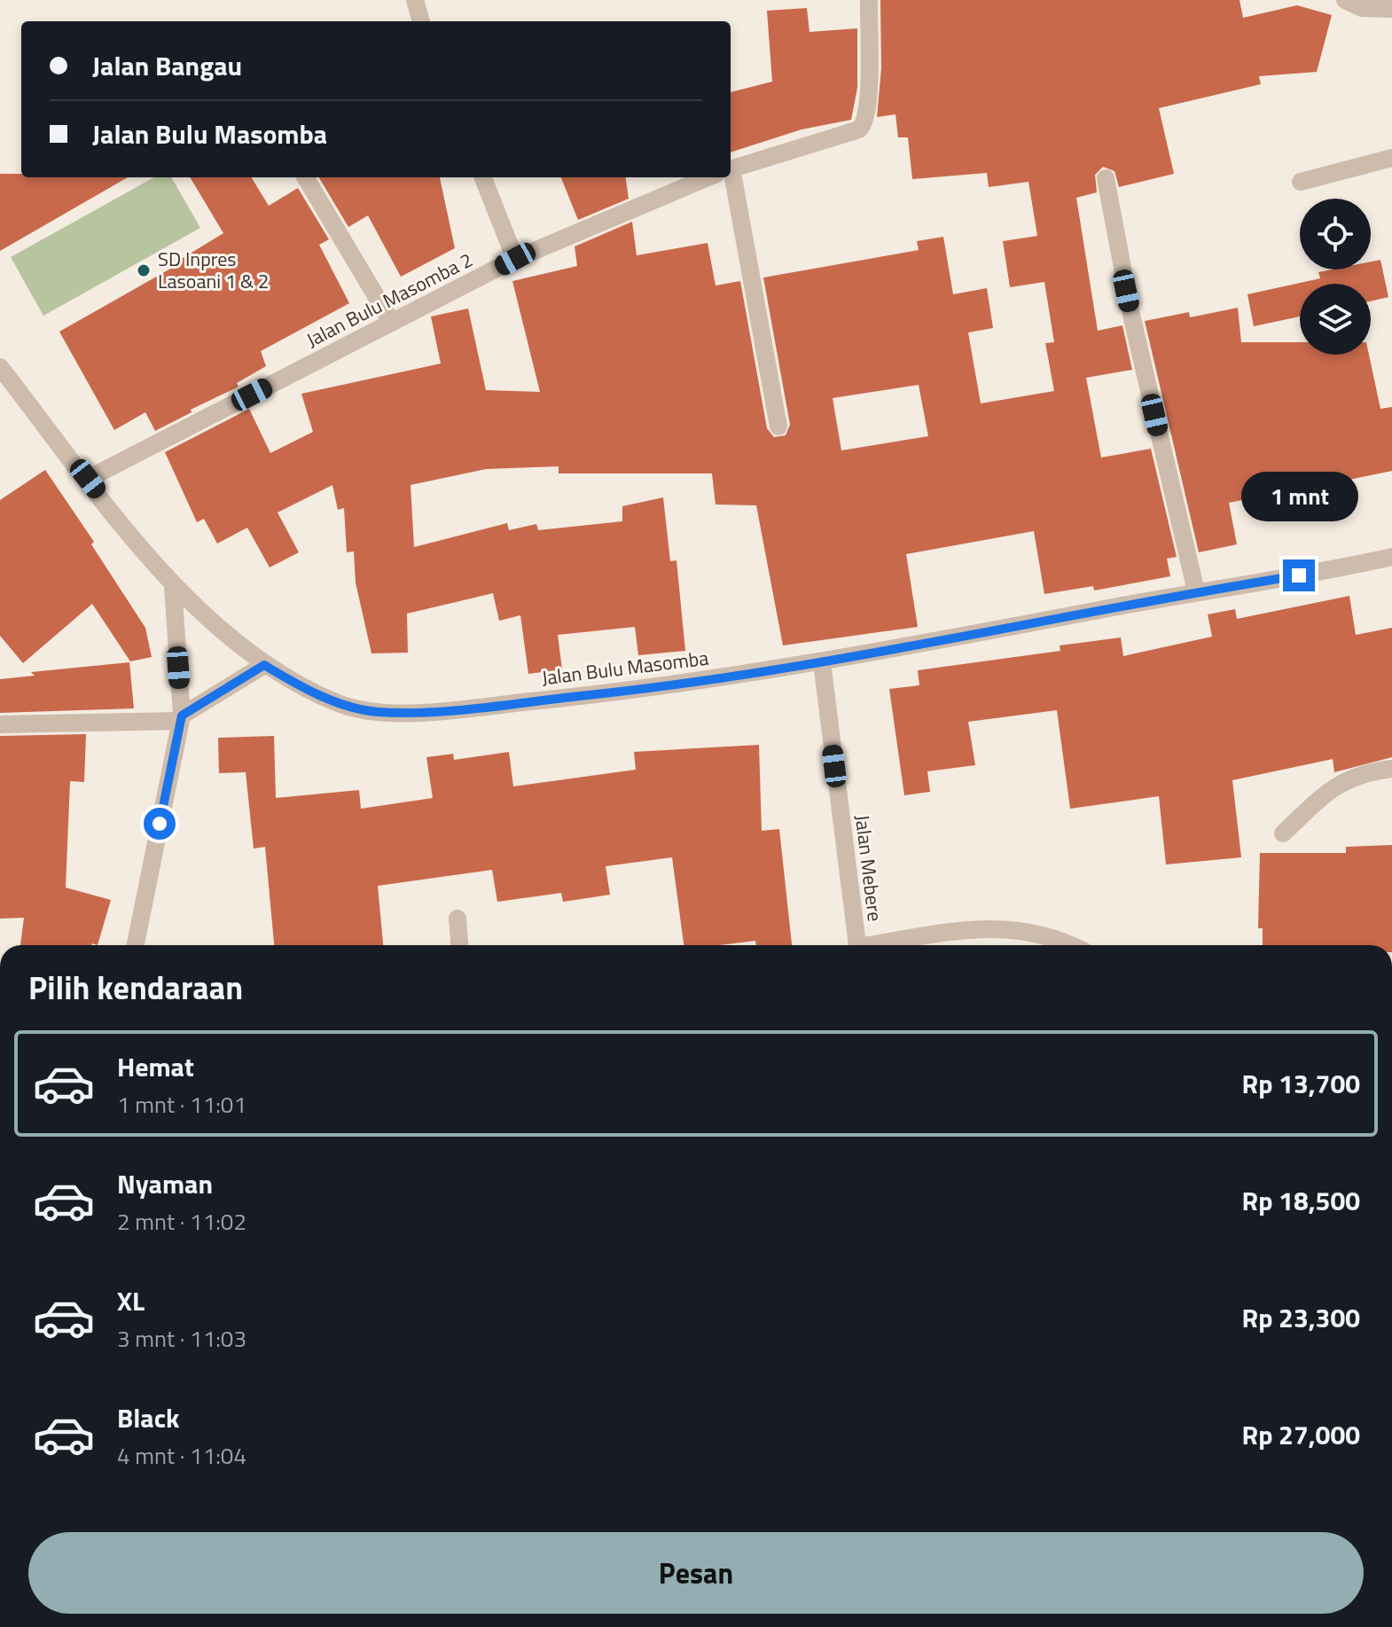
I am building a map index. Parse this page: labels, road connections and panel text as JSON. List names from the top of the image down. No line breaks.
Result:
{"streets":{"street":["Jalan Bulu Masomba 2","Jalan Bulu Masomba","Jalan Mebere"]},"crossings":[["Jalan Bulu Masomba 2","Jalan Bulu Masomba"],["Jalan Bulu Masomba","Jalan Mebere"]],"places":["SD Inpres Lasoani 1 & 2"],"page":{"banner":["Jalan Bangau","Jalan Bulu Masomba"],"bubble":"1 mnt","heading":"Pilih kendaraan","list":[{"name":"Hemat","note":"1 mnt · 11:01","value":"Rp 13,700"},{"name":"Nyaman","note":"2 mnt · 11:02","value":"Rp 18,500"},{"name":"XL","note":"3 mnt · 11:03","value":"Rp 23,300"},{"name":"Black","note":"4 mnt · 11:04","value":"Rp 27,000"}],"buttons":"Pesan"}}
